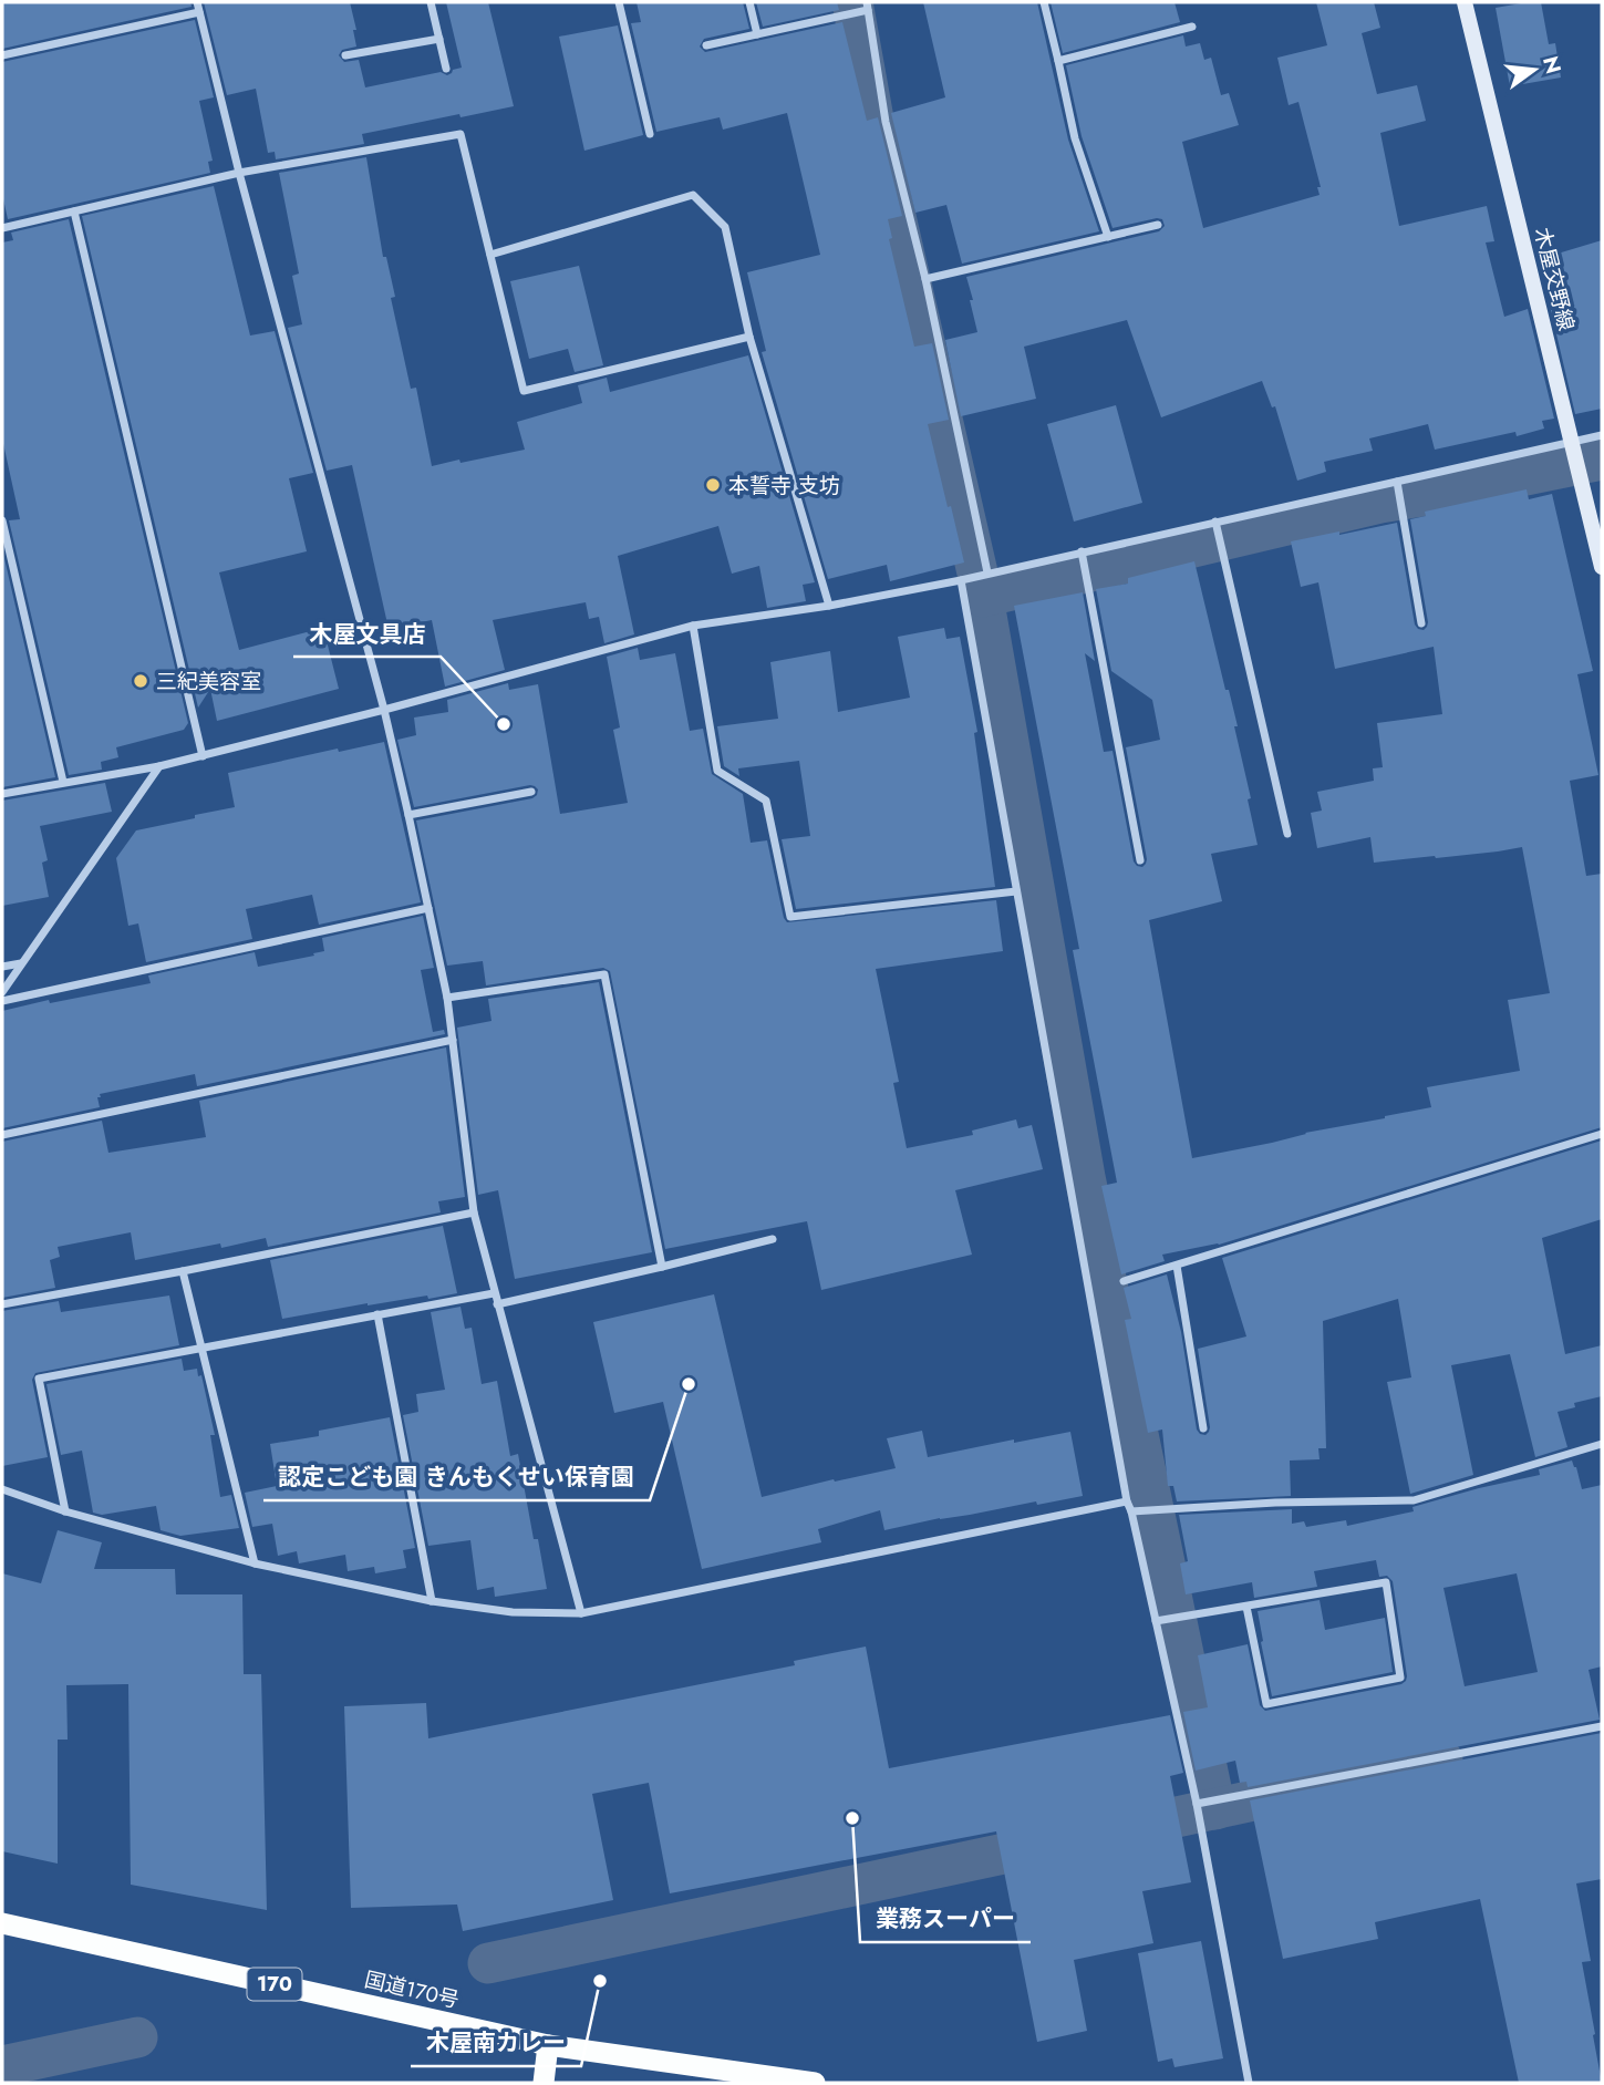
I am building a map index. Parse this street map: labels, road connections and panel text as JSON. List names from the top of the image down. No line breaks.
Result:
{"streets":{"highway":["170","国道170号"],"main road":["木屋交野線"]},"places":["本誓寺 支坊","三紀美容室","木屋文具店","認定こども園 きんもくせい保育園","業務スーパー","木屋南カレー"],"north":"right"}
